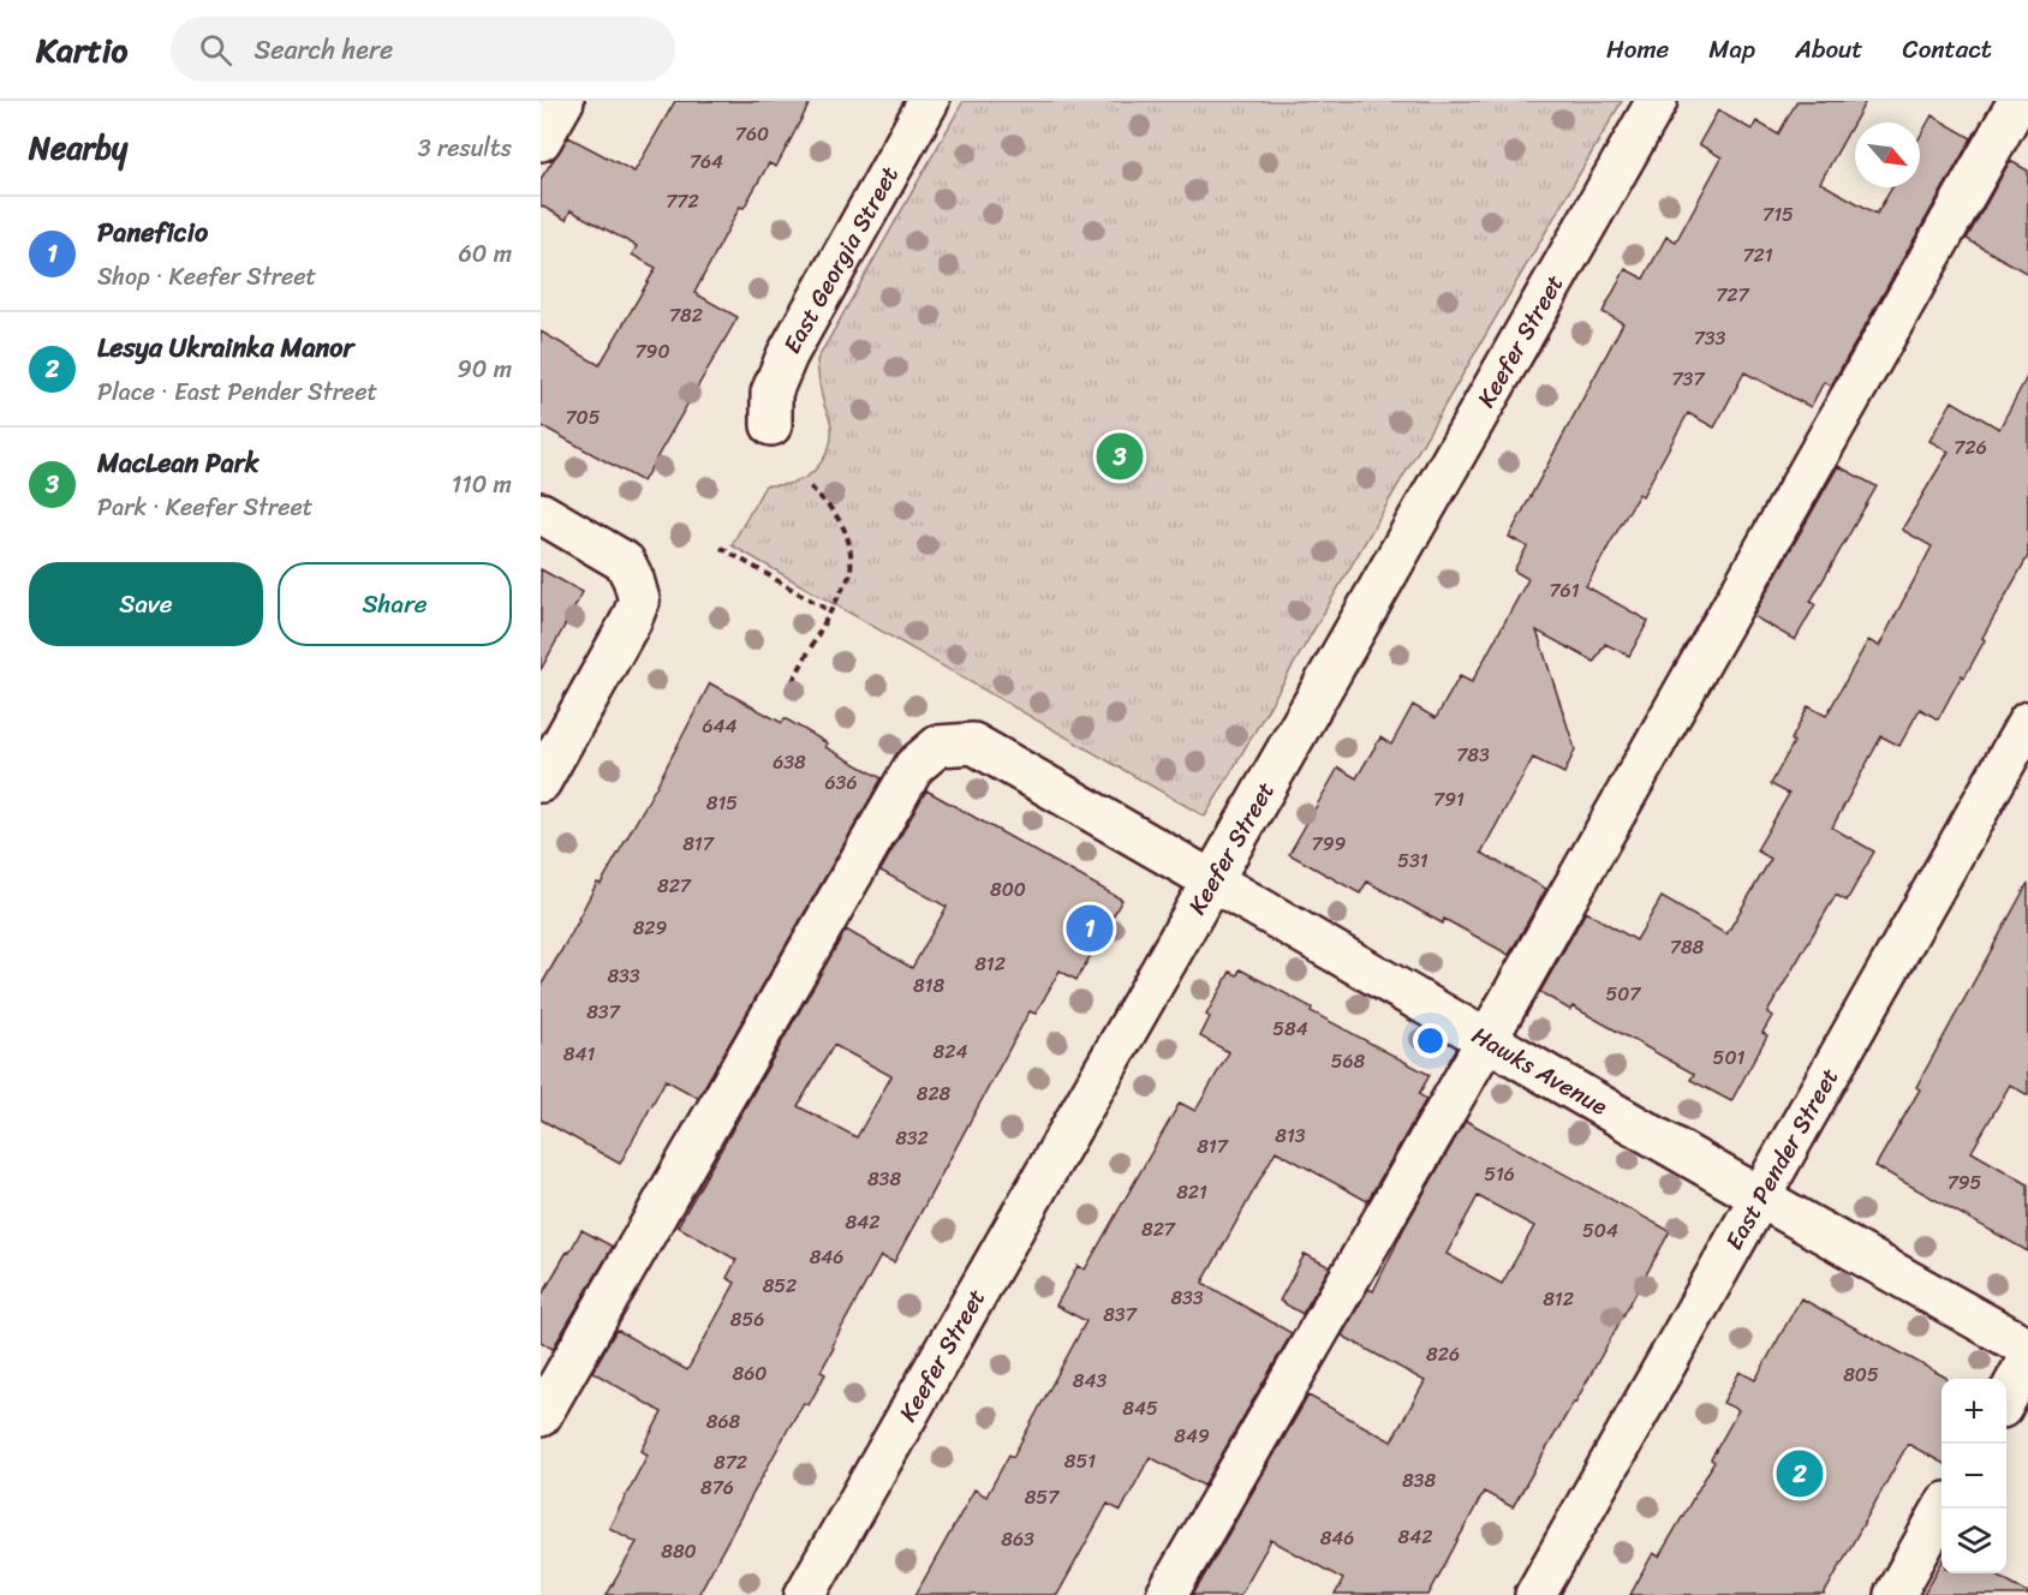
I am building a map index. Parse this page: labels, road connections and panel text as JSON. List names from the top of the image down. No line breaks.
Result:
{"streets":{"street":["East Georgia Street","Keefer Street","Hawks Avenue","East Pender Street"]},"crossings":[["Keefer Street","Hawks Avenue"],["Hawks Avenue","East Pender Street"]],"house_numbers":["760","764","772","715","721","727","782","733","790","737","705","726","761","644","783","638","636","791","815","817","799","531","827","800","829","788","812","833","818","507","837","584","824","841","501","568","828","813","832","817","516","838","795","821","842","827","504","846","852","833","812","837","856","826","860","805","843","845","868","849","851","872","838","876","857","842","846","863","880"],"north":"bottom right","page":{"header":"Kartio","search":"Search here","nav":["Home","Map","About","Contact"],"heading":["Nearby","3 results"],"list":[{"mark":"1","name":"Paneficio","note":"Shop · Keefer Street","value":"60 m"},{"mark":"2","name":"Lesya Ukrainka Manor","note":"Place · East Pender Street","value":"90 m"},{"mark":"3","name":"MacLean Park","note":"Park · Keefer Street","value":"110 m"}],"pins":["3","1","2"],"buttons":["Save","Share"],"map_buttons":["+","−"]}}
